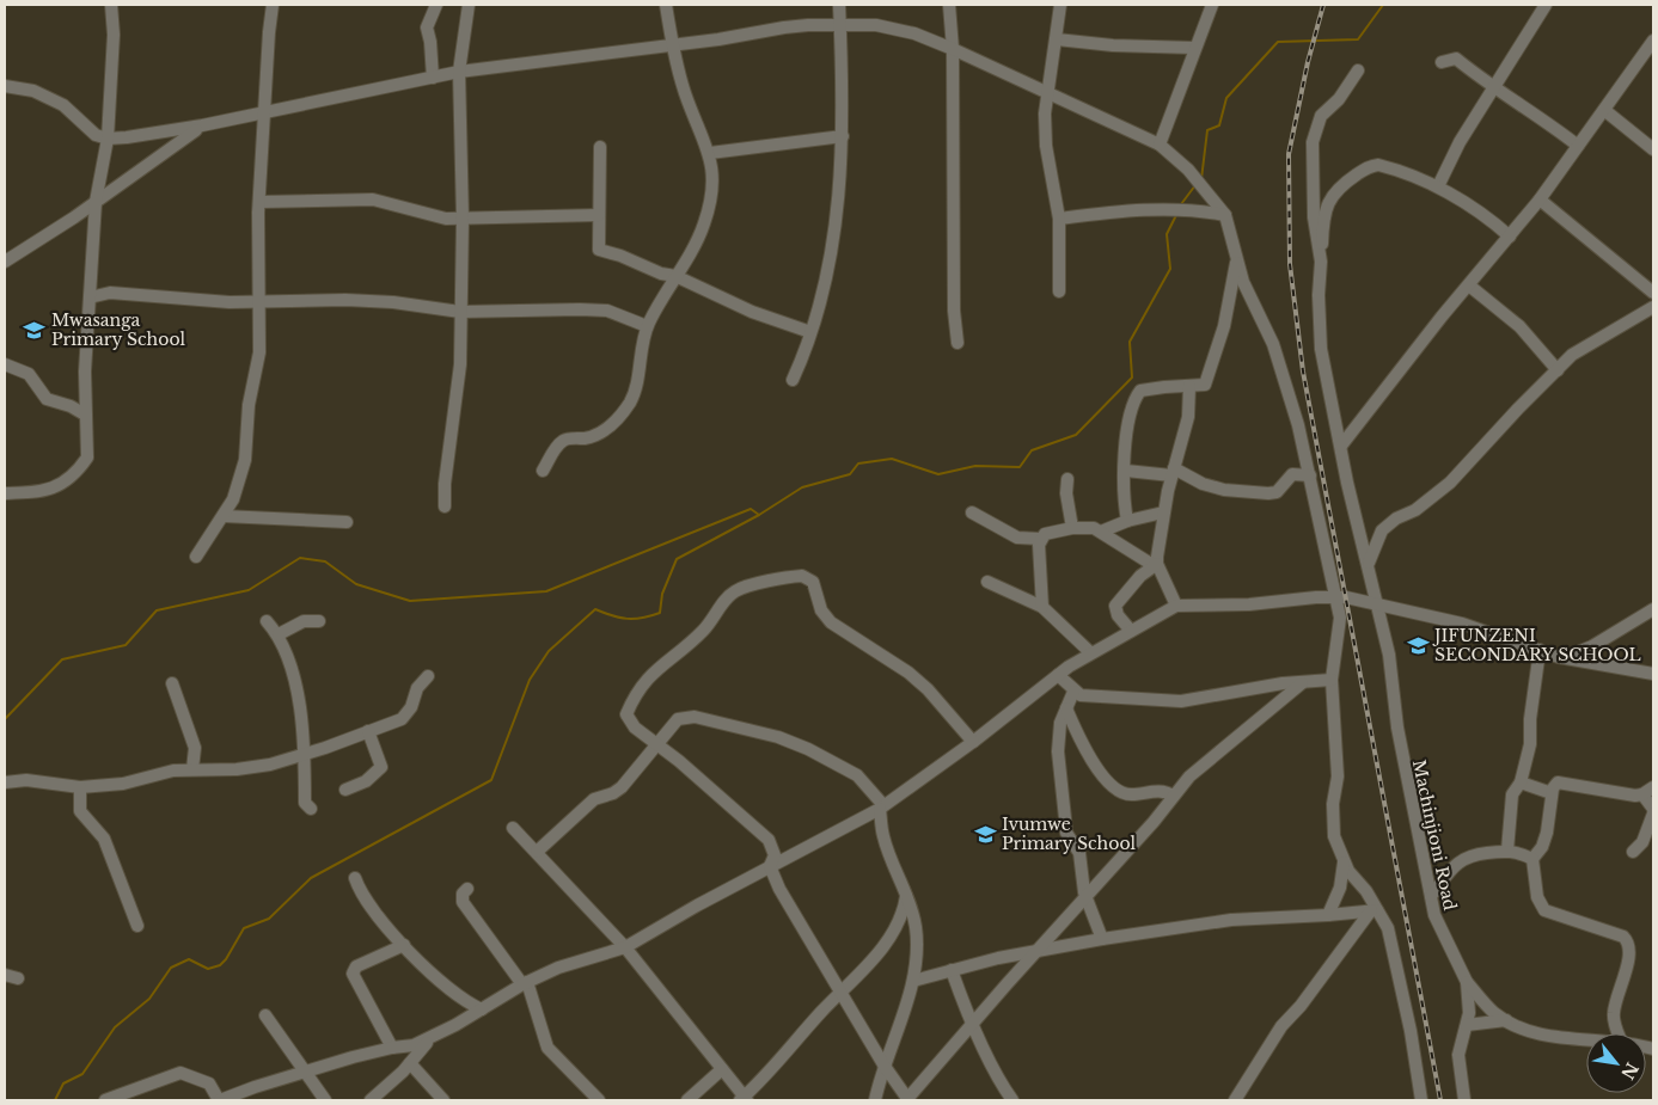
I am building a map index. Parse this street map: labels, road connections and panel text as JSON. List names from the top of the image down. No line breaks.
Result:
{"streets":{"street":["Machinjioni Road"]},"places":{"school or university":["Mwasanga Primary School","JIFUNZENI SECONDARY SCHOOL","Ivumwe Primary School"]},"north":"bottom right"}
